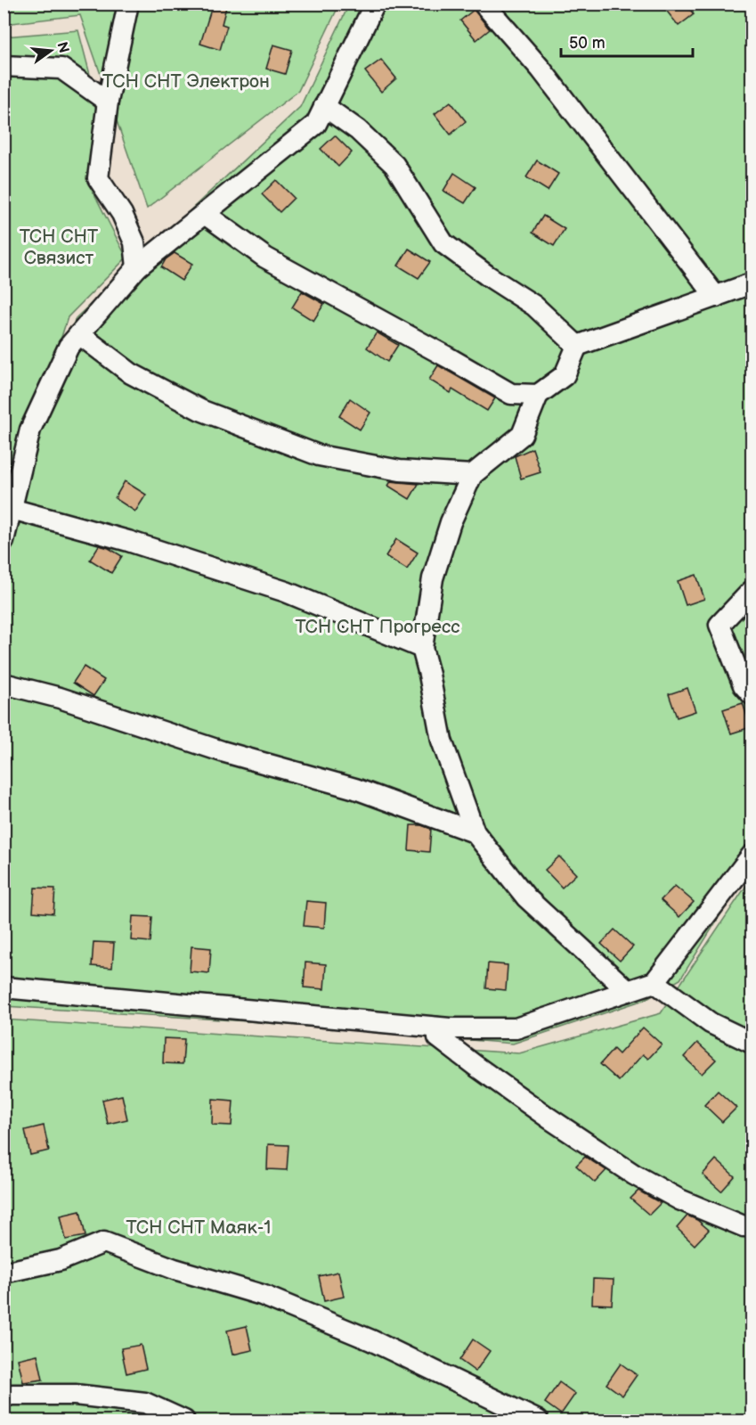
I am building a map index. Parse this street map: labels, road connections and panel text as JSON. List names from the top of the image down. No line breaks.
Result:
{"parks":["ТСН СНТ Электрон","ТСН СНТ Связист","ТСН СНТ Прогресс","ТСН СНТ Маяк-1"],"scale_bar":"50 m","north":"right"}
